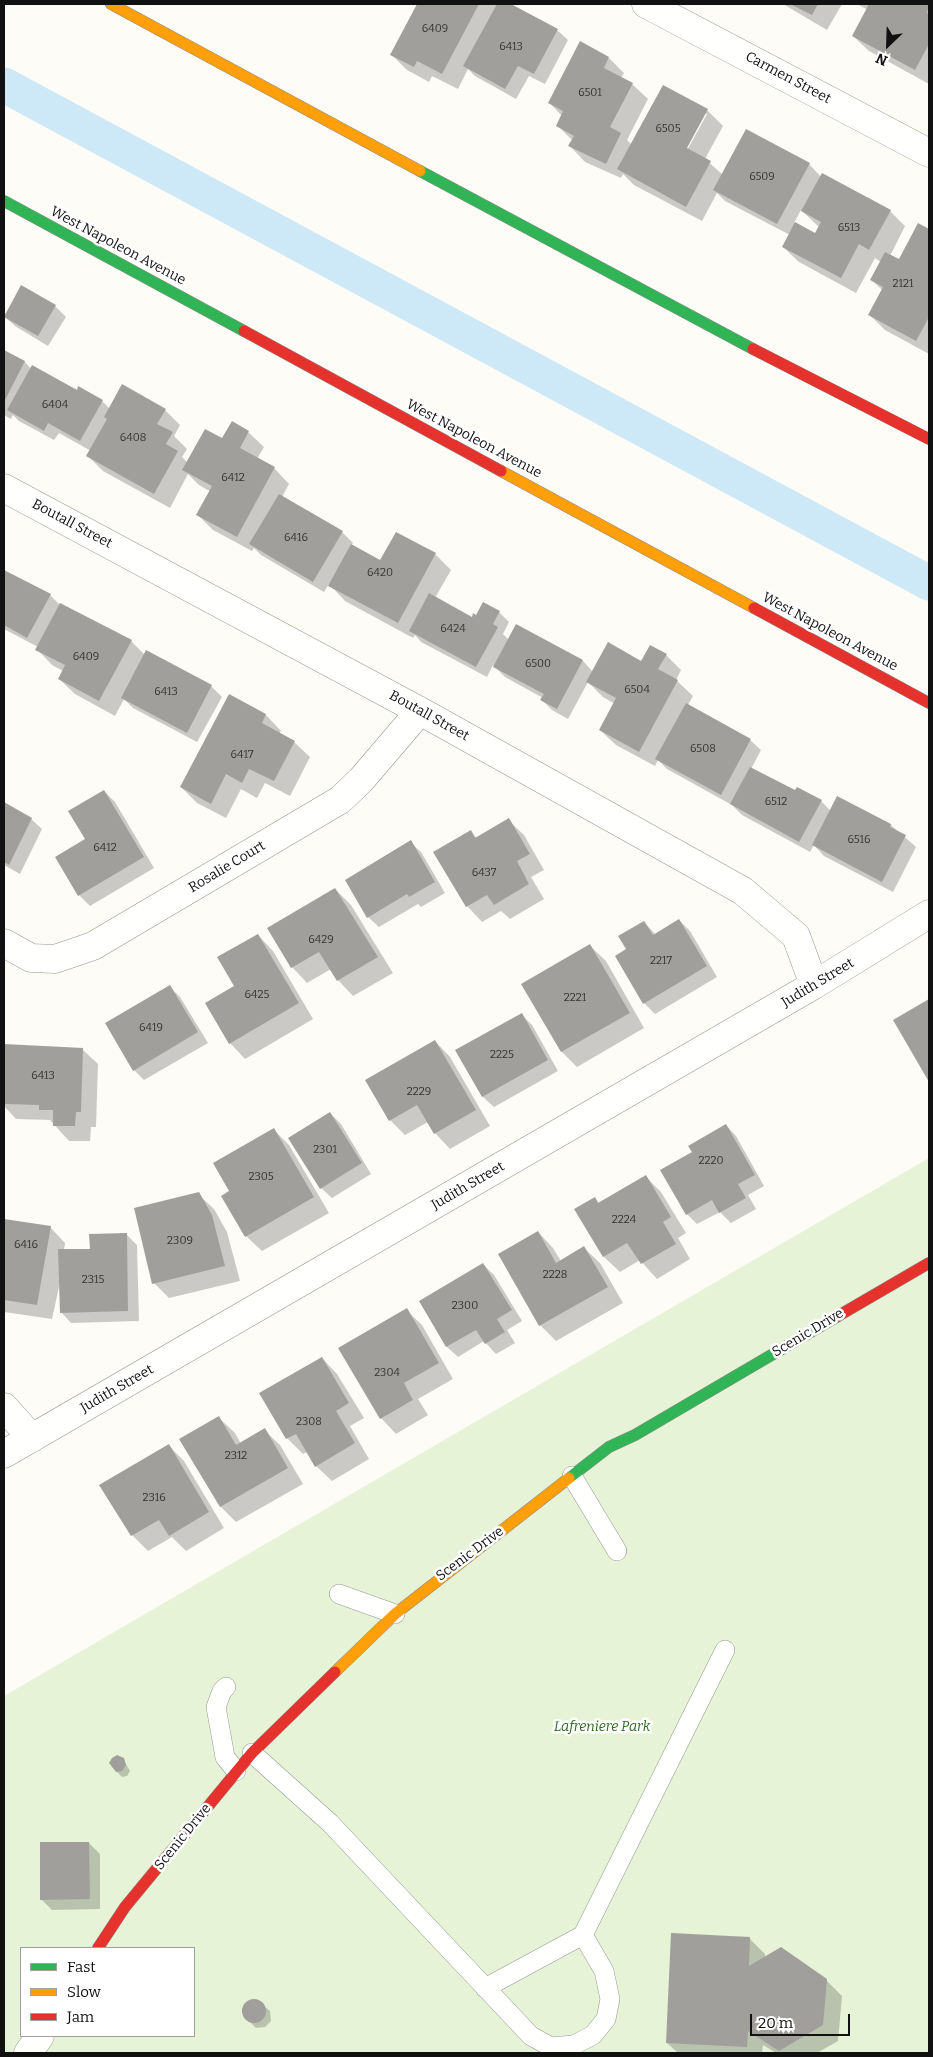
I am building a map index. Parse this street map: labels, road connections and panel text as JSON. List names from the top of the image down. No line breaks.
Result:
{"streets":{"main road":["West Napoleon Avenue","Scenic Drive"],"street":["Carmen Street","Boutall Street","Rosalie Court","Judith Street"]},"crossings":[["Boutall Street","Rosalie Court"],["Boutall Street","Judith Street"]],"parks":["Lafreniere Park"],"house_numbers":["6409","6413","6501","6505","6509","6513","2121","6404","6408","6412","6416","6420","6424","6409","6500","6504","6413","6508","6417","6512","6516","6412","6437","6429","2217","6425","2221","6419","2225","6413","2229","2301","2220","2305","2224","2309","6416","2228","2315","2300","2304","2308","2312","2316"],"legend":["Fast","Slow","Jam"],"scale_bar":"20 m","north":"bottom left"}
